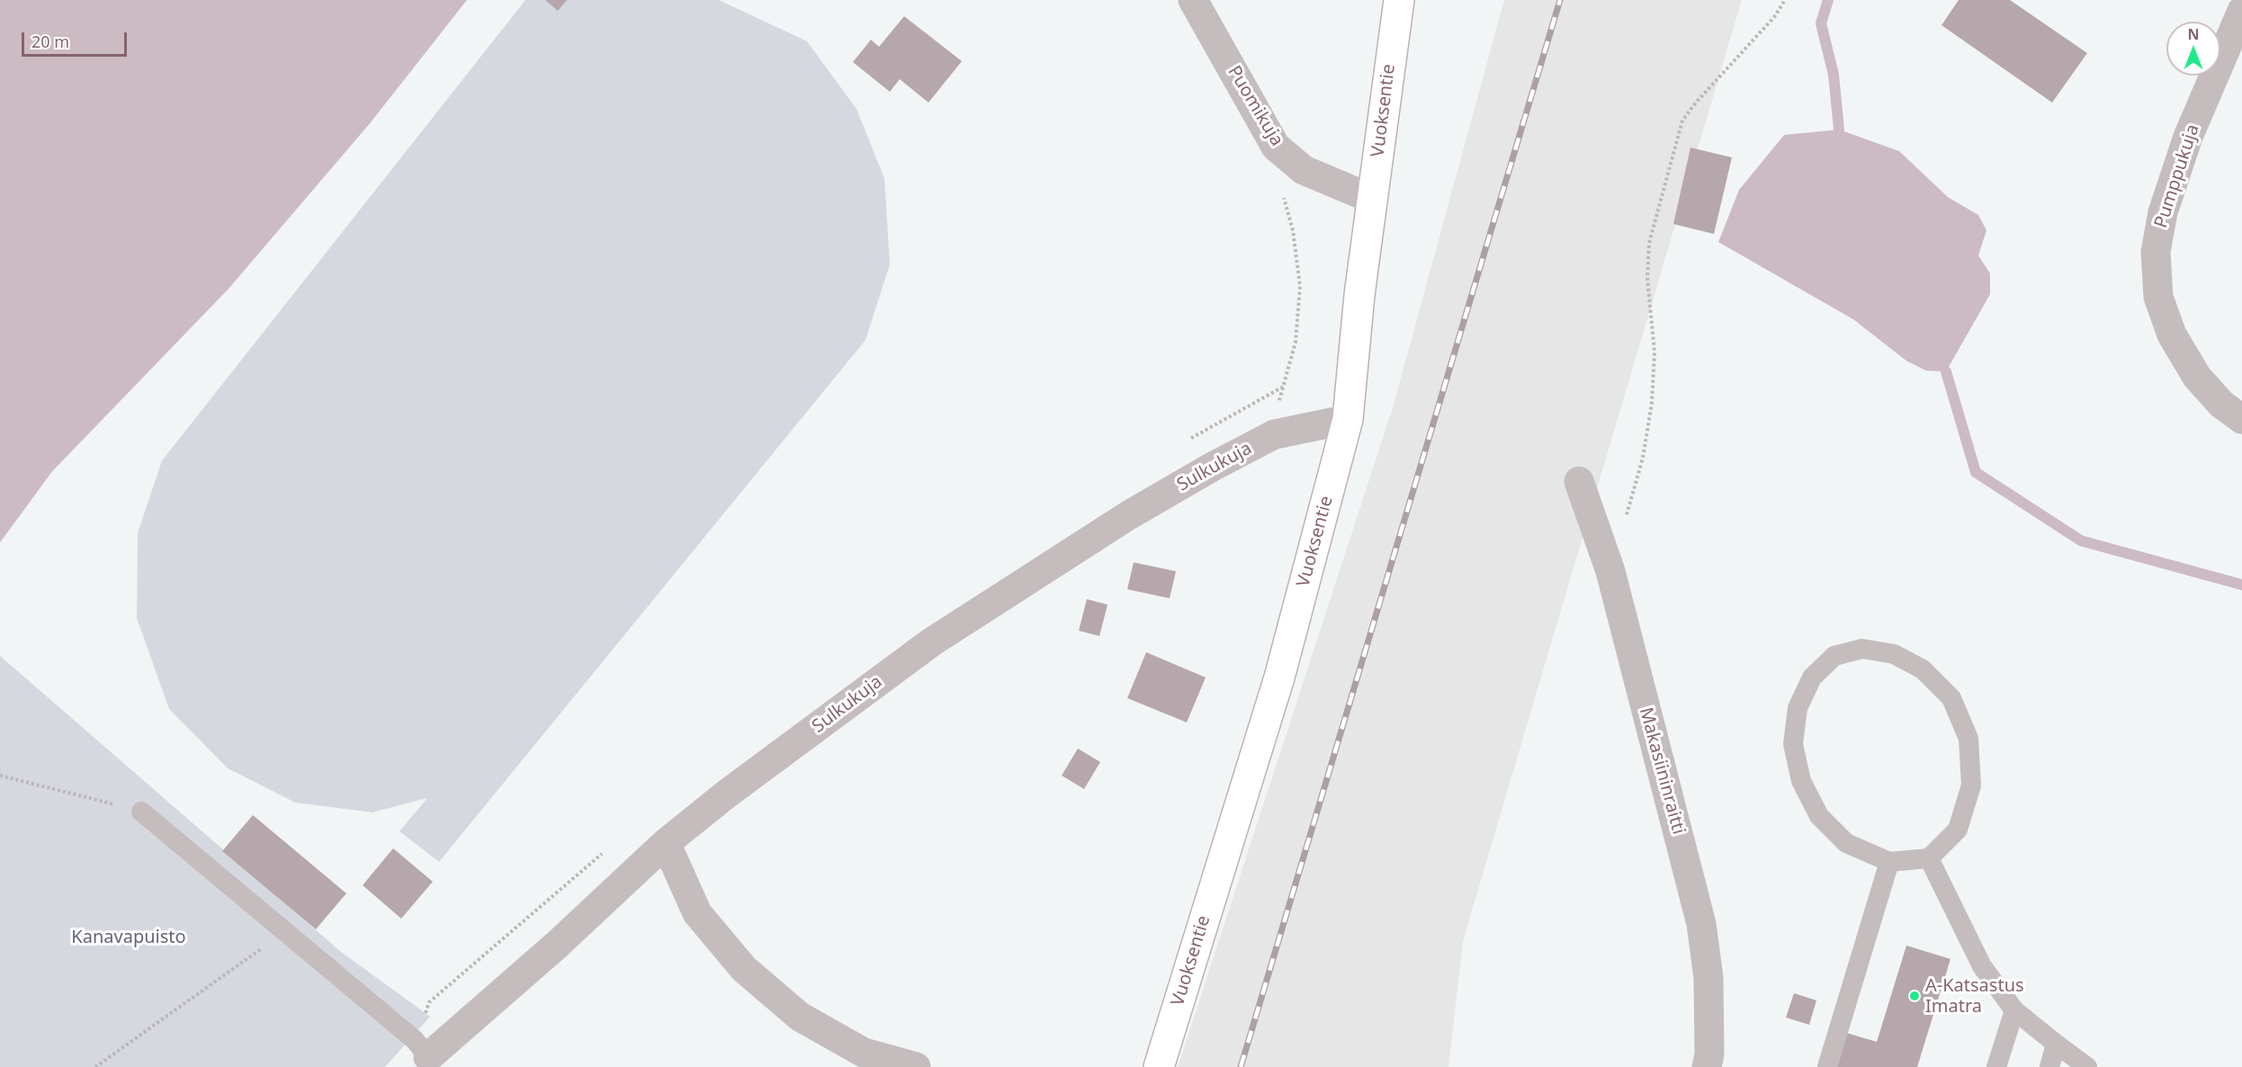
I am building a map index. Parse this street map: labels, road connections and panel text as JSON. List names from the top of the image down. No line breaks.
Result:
{"streets":{"street":["Puomikuja","Vuoksentie","Pumppukuja","Sulkukuja","Makasiininraitti"]},"crossings":[["Puomikuja","Vuoksentie"],["Vuoksentie","Sulkukuja"]],"parks":["Kanavapuisto"],"places":["A-Katsastus Imatra"],"scale_bar":"20 m","north":"top"}
